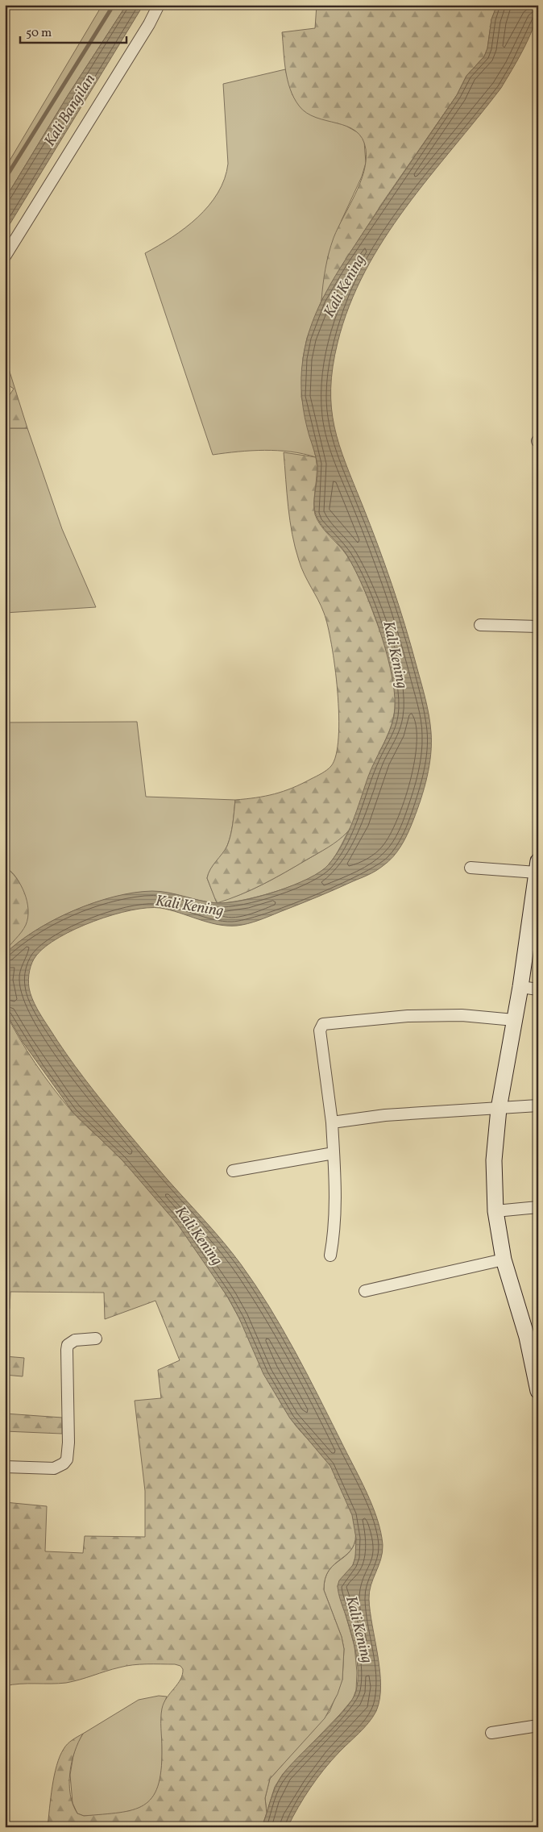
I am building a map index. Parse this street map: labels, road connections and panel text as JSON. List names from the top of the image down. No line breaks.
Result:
{"water":["Kali Bangilan","Kali Kening"],"scale_bar":"50 m"}
